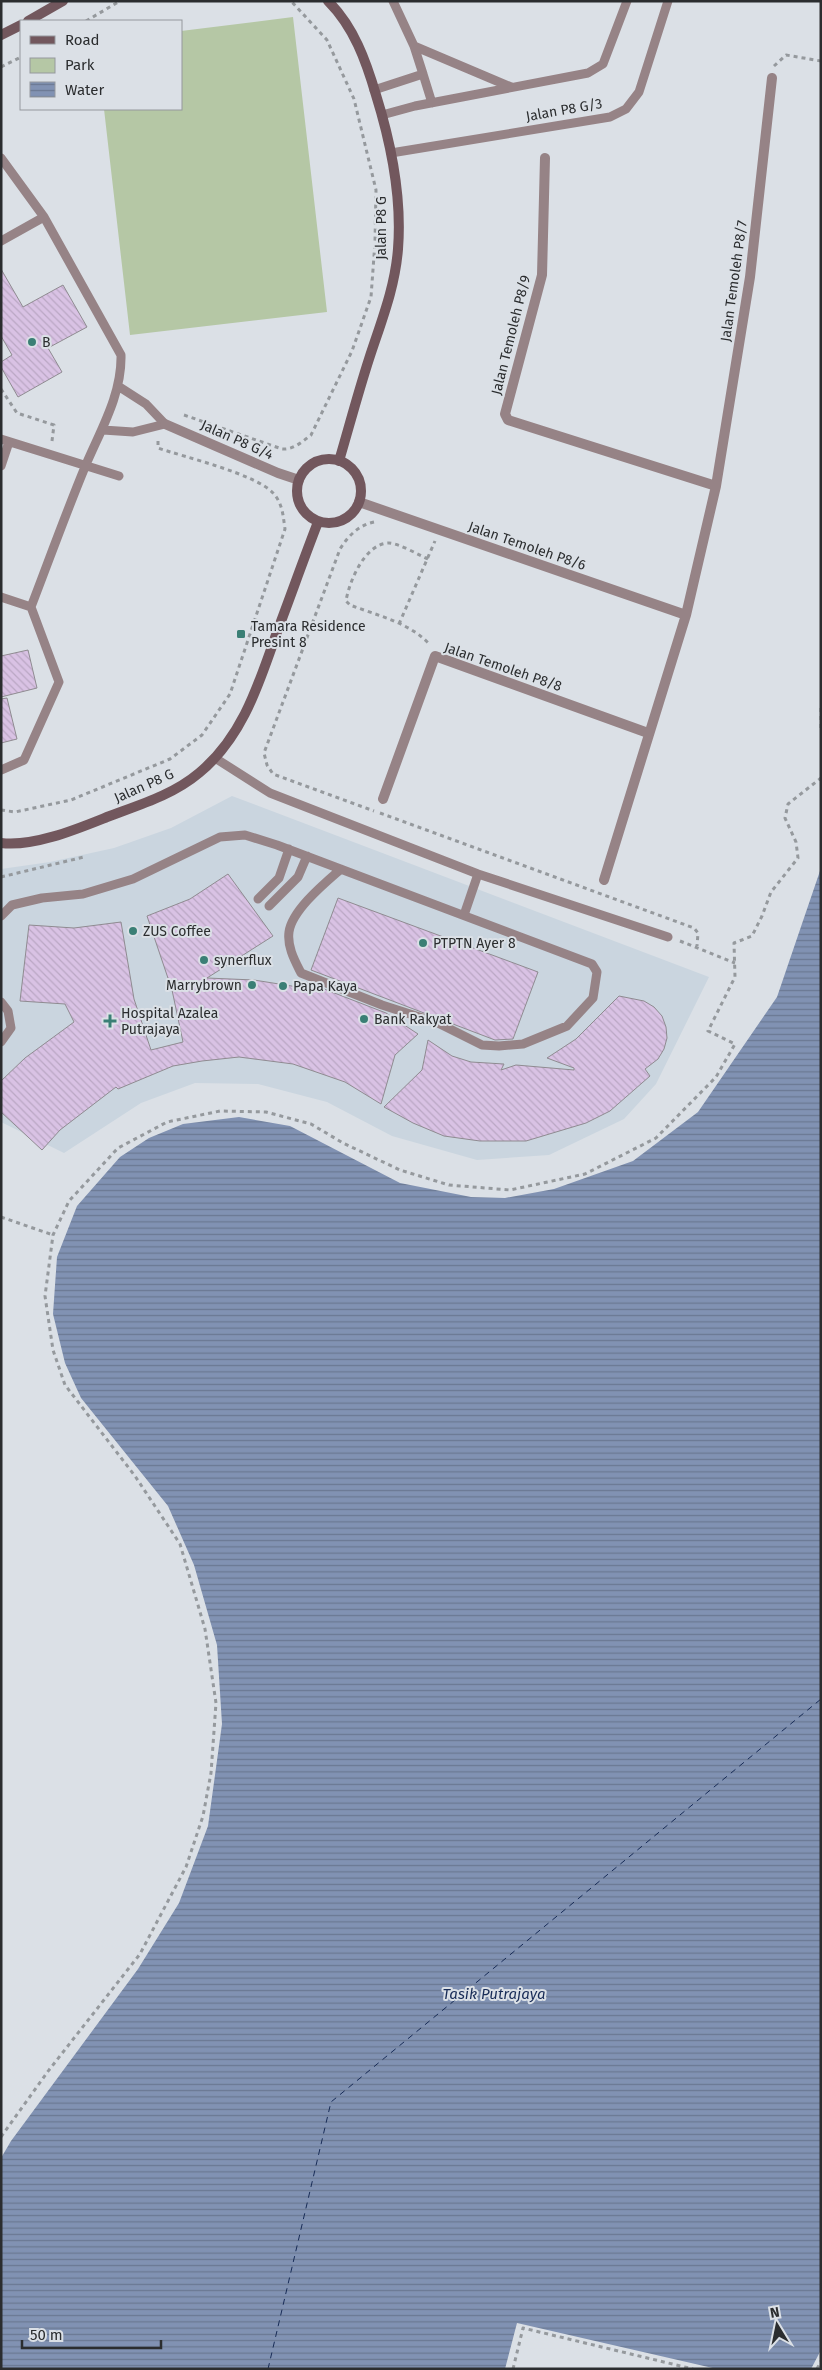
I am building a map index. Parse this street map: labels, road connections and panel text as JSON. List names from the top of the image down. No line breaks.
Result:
{"streets":{"street":["Jalan P8 G","Jalan Temoleh P8/7","Jalan Temoleh P8/9","Jalan P8 G/4","Jalan Temoleh P8/6","Jalan Temoleh P8/8"],"lane":["Jalan P8 G/3"]},"crossings":[["Jalan P8 G/3","Jalan P8 G"],["Jalan P8 G","Jalan P8 G/4"],["Jalan P8 G","Jalan Temoleh P8/6"],["Jalan Temoleh P8/7","Jalan Temoleh P8/9"],["Jalan Temoleh P8/7","Jalan Temoleh P8/6"],["Jalan Temoleh P8/7","Jalan Temoleh P8/8"],["Jalan P8 G/4","Jalan Temoleh P8/6"]],"water":["Tasik Putrajaya"],"places":{"other":["B","ZUS Coffee","PTPTN Ayer 8","synerflux","Marrybrown","Papa Kaya","Bank Rakyat"],"transit":["Tamara Residence Presint 8"],"health":["Hospital Azalea Putrajaya"]},"legend":["Road","Park","Water"],"scale_bar":"50 m","north":"top"}
